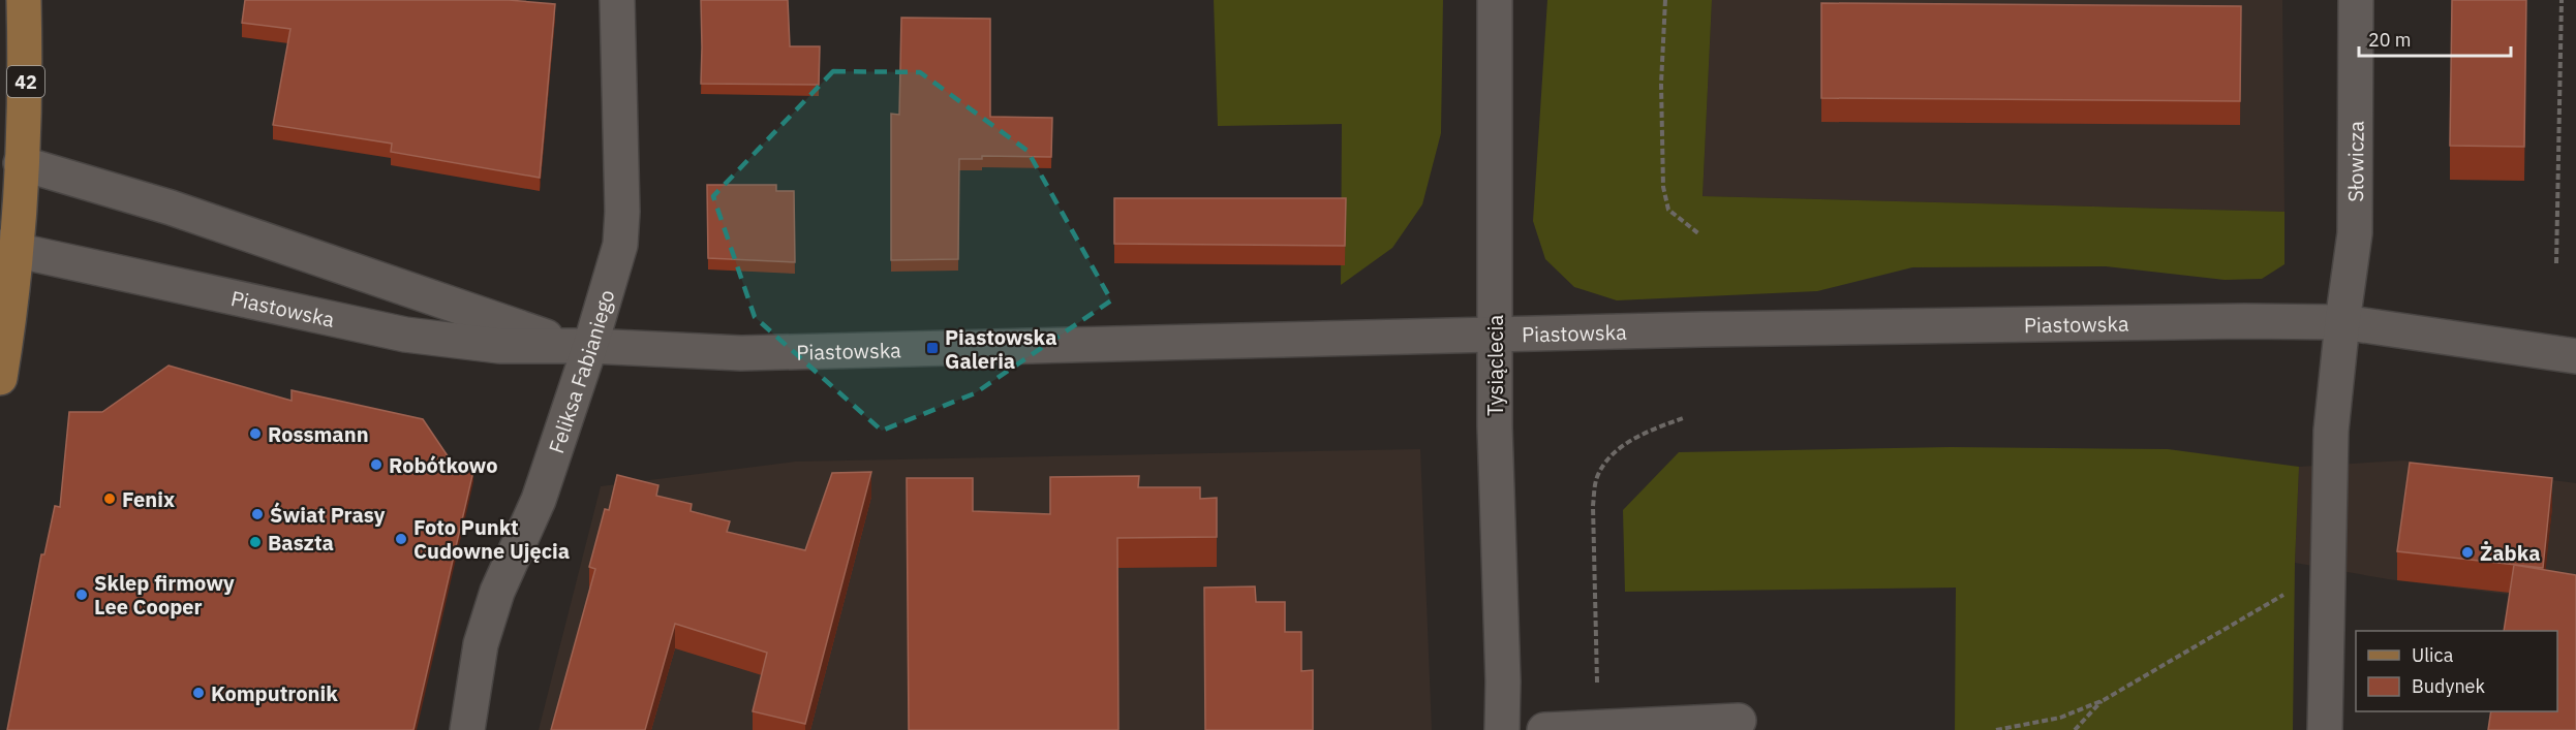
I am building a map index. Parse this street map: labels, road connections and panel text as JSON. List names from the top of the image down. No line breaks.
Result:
{"streets":{"main road":["42"],"street":["Słowicza","Piastowska","Tysiąclecia","Feliksa Fabianiego"]},"crossings":[["42","Piastowska"],["Słowicza","Piastowska"],["Piastowska","Tysiąclecia"],["Piastowska","Feliksa Fabianiego"]],"places":{"transit":["Piastowska Galeria"],"other":["Rossmann","Robótkowo","Fenix","Świat Prasy","Foto Punkt Cudowne Ujęcia","Baszta","Żabka","Sklep firmowy Lee Cooper","Komputronik"]},"legend":["Ulica","Budynek"],"scale_bar":"20 m"}
